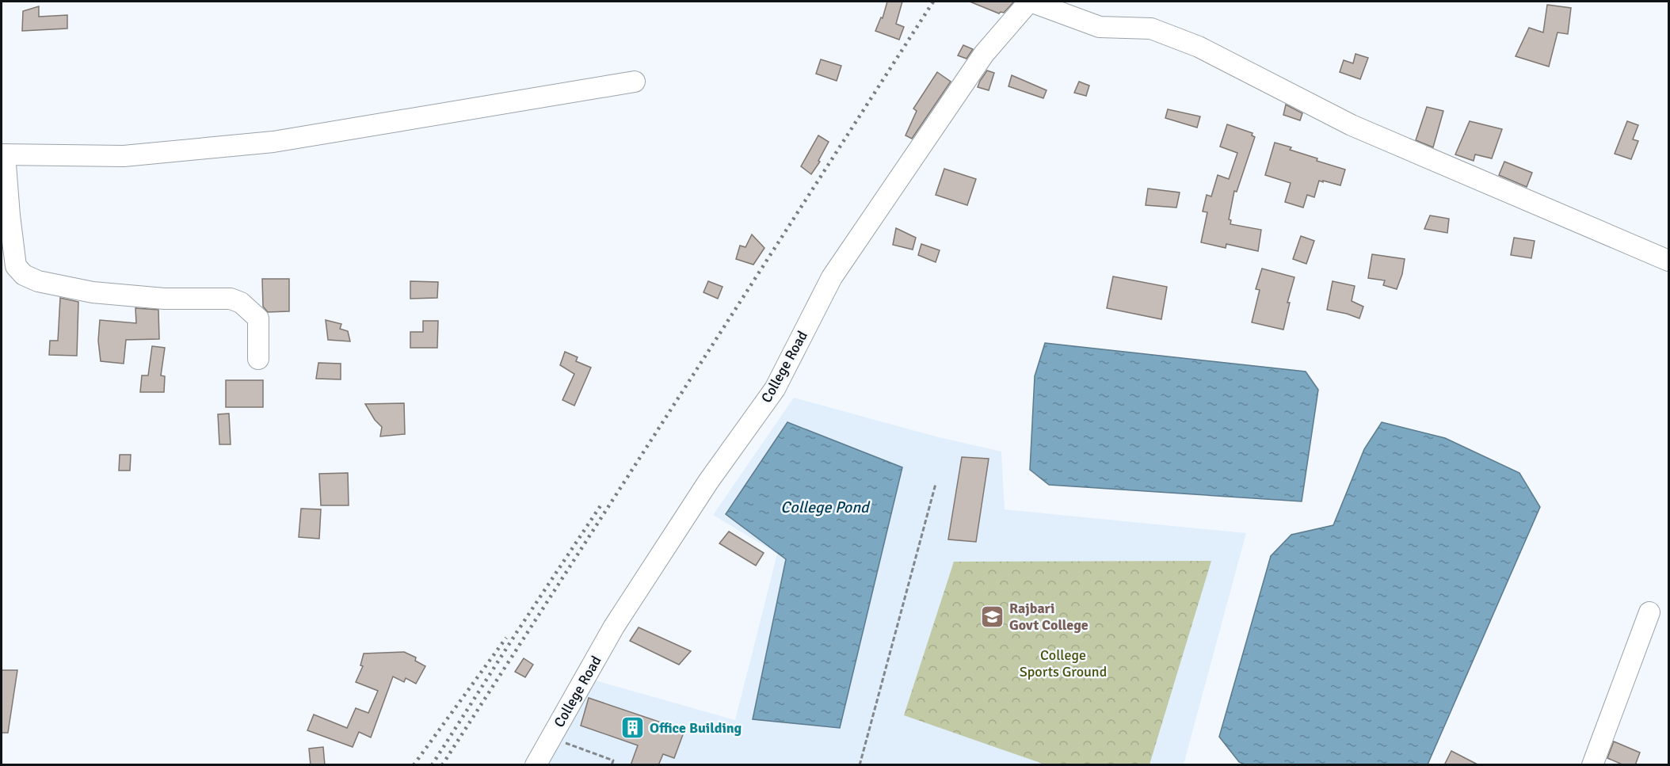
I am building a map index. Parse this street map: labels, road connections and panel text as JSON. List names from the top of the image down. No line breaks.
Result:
{"streets":{"street":["College Road"]},"water":["College Pond"],"parks":["College Sports Ground"],"places":{"school or university":["Rajbari Govt College"],"building":["Office Building"]}}
